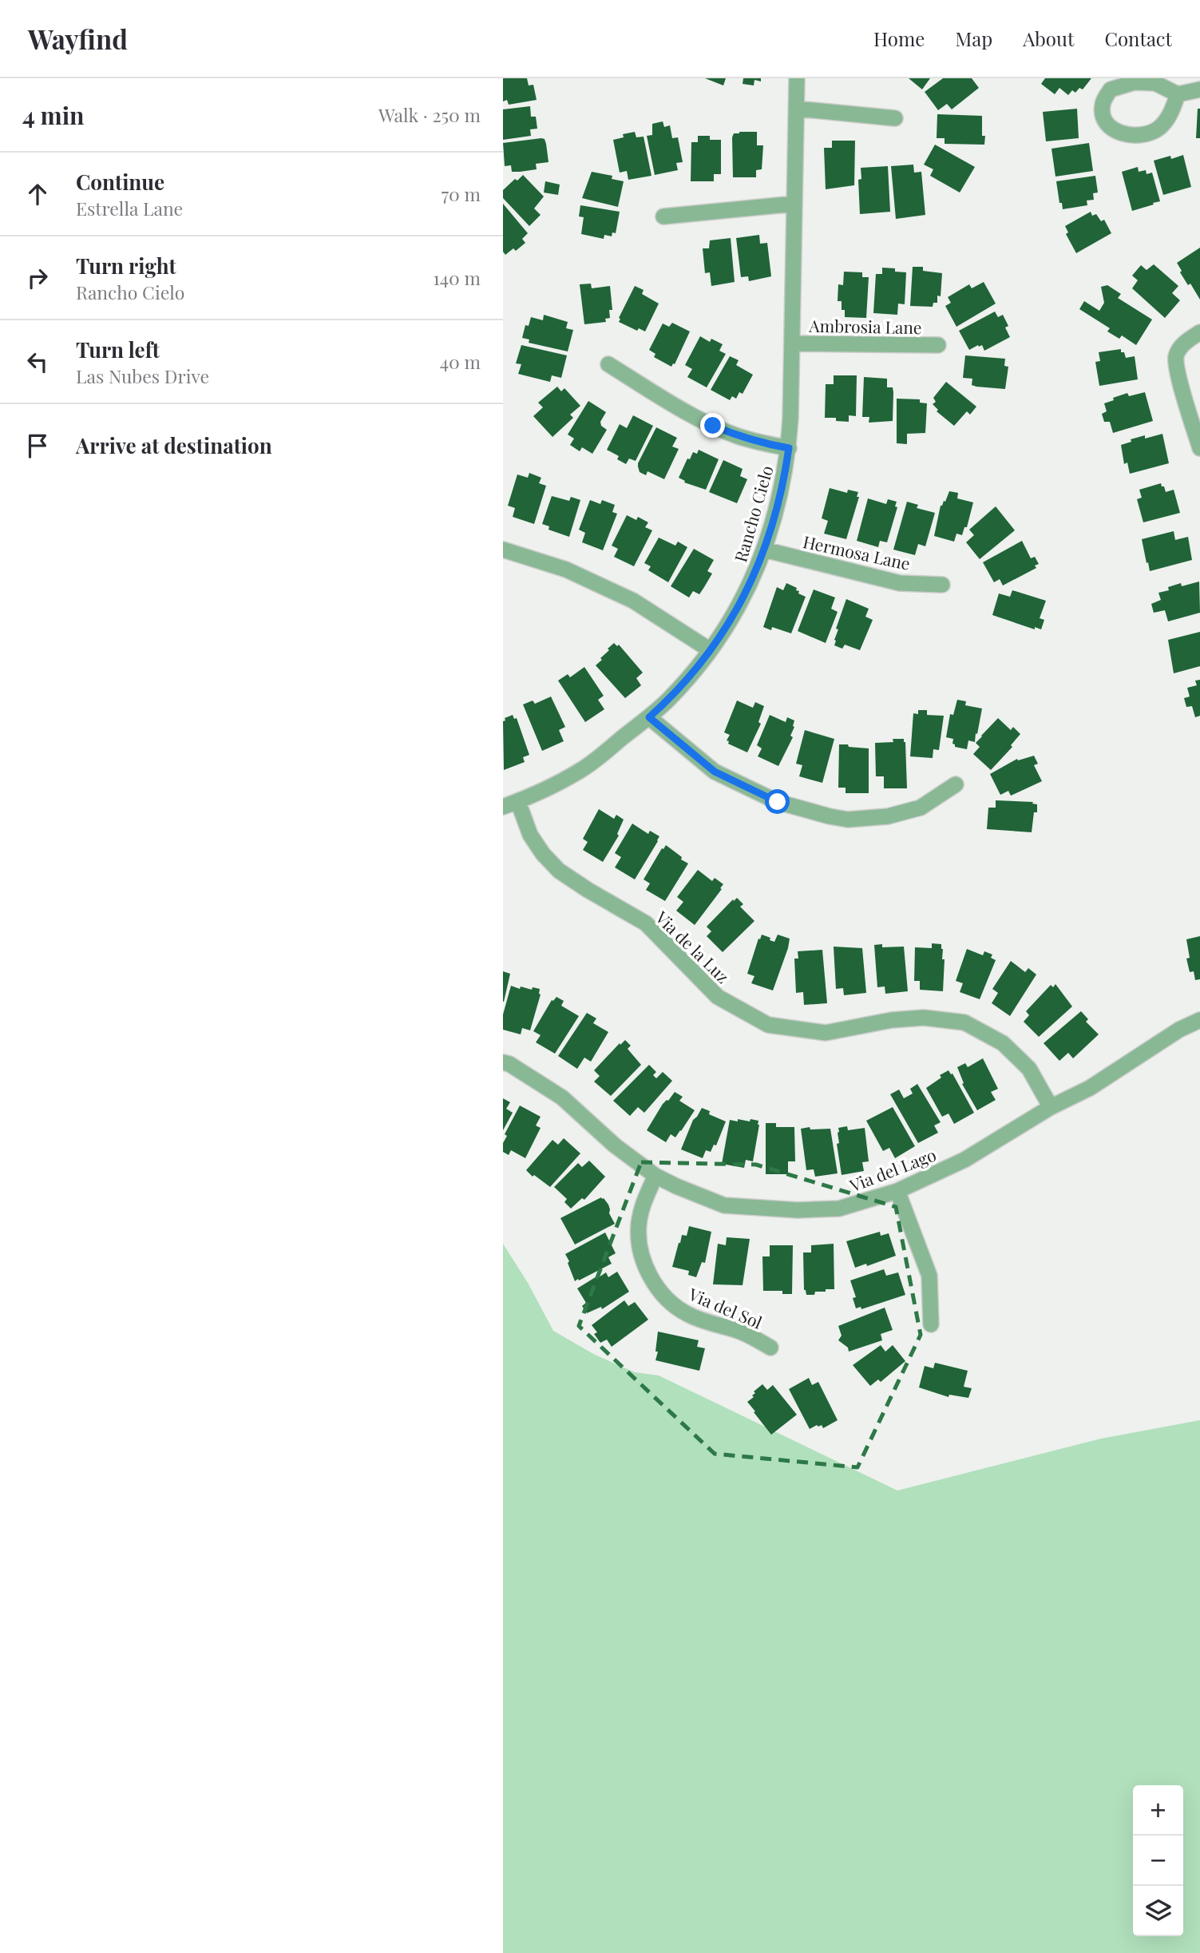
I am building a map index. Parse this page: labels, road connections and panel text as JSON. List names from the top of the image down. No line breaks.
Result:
{"streets":{"street":["Ambrosia Lane","Rancho Cielo","Hermosa Lane","Via de la Luz","Via del Lago","Via del Sol"]},"crossings":[["Ambrosia Lane","Rancho Cielo"],["Rancho Cielo","Hermosa Lane"],["Rancho Cielo","Via de la Luz"],["Via de la Luz","Via del Lago"],["Via del Lago","Via del Sol"]],"page":{"header":"Wayfind","nav":["Home","Map","About","Contact"],"heading":["4 min","Walk · 250 m"],"list":[["Continue","Estrella Lane","70 m"],["Turn right","Rancho Cielo","140 m"],["Turn left","Las Nubes Drive","40 m"],"Arrive at destination"],"map_buttons":["+","−"]}}
